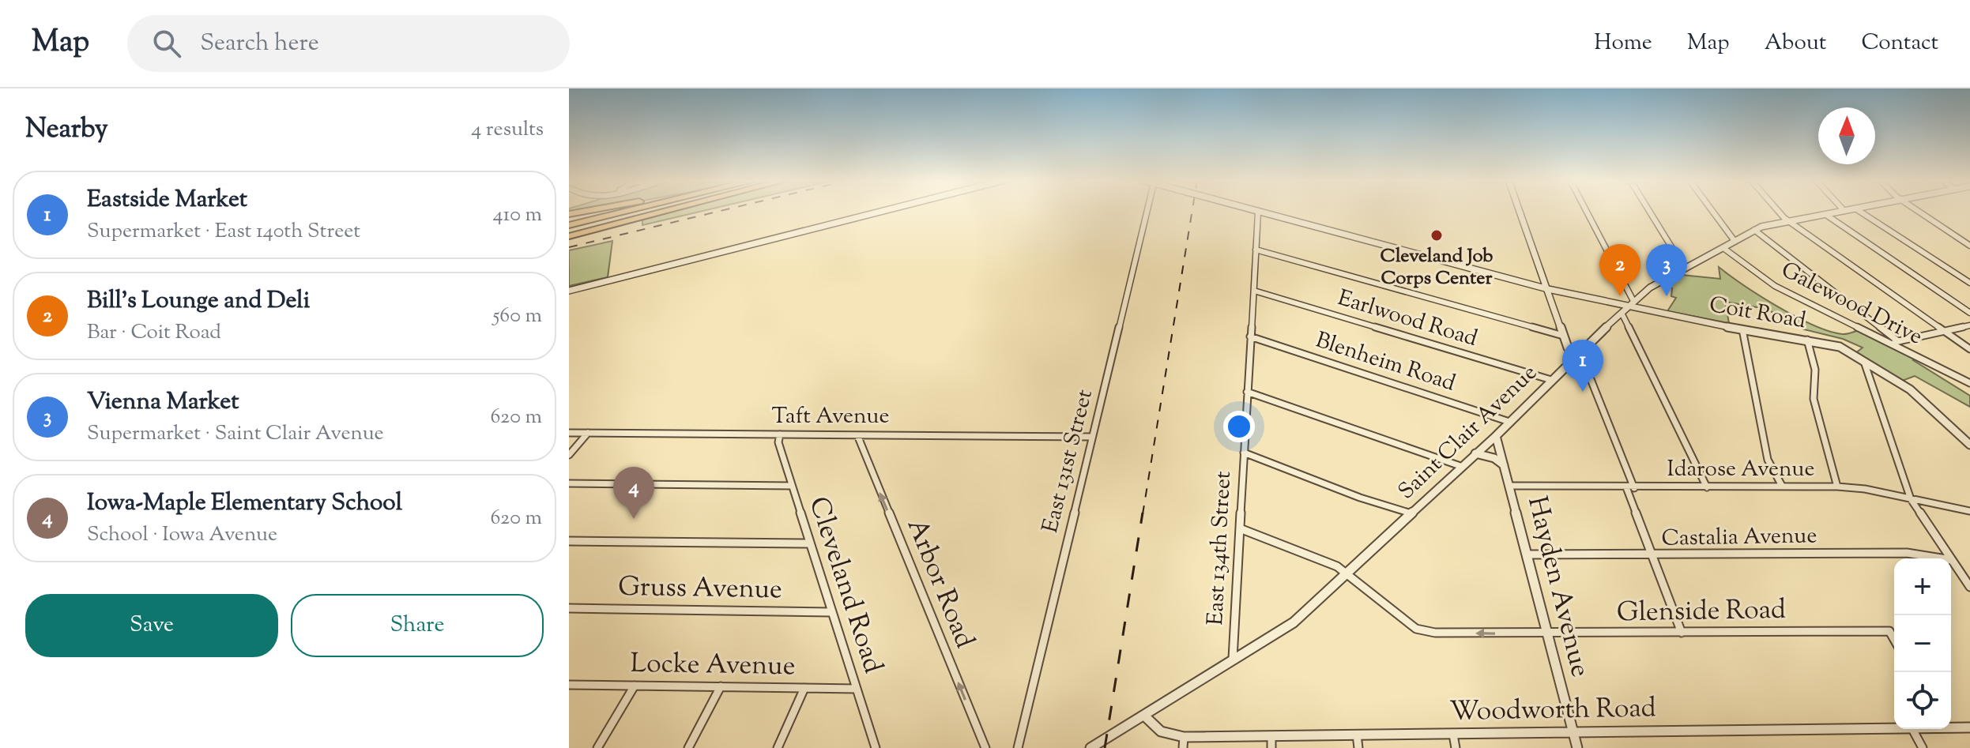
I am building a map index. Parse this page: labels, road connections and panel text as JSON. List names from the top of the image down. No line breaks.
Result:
{"streets":{"street":["Galewood Drive","Coit Road","Earlwood Road","Blenheim Road","Taft Avenue","Saint Clair Avenue","East 131st Street","Idarose Avenue","Castalia Avenue","East 134th Street","Arbor Road","Cleveland Road","Hayden Avenue","Gruss Avenue","Glenside Road","Locke Avenue","Woodworth Road"]},"crossings":[["Galewood Drive","Saint Clair Avenue"],["Coit Road","Saint Clair Avenue"],["Coit Road","East 134th Street"],["Earlwood Road","Saint Clair Avenue"],["Earlwood Road","East 134th Street"],["Blenheim Road","Saint Clair Avenue"],["Blenheim Road","East 134th Street"],["Taft Avenue","East 131st Street"],["Taft Avenue","Arbor Road"],["Taft Avenue","Cleveland Road"],["Saint Clair Avenue","East 134th Street"],["Saint Clair Avenue","Hayden Avenue"],["Saint Clair Avenue","Glenside Road"],["Saint Clair Avenue","Woodworth Road"],["Idarose Avenue","Hayden Avenue"],["Castalia Avenue","Hayden Avenue"],["East 134th Street","Glenside Road"],["Cleveland Road","Gruss Avenue"],["Cleveland Road","Locke Avenue"],["Hayden Avenue","Glenside Road"],["Hayden Avenue","Woodworth Road"]],"one_way":["Arbor Road"],"places":["Cleveland Job Corps Center"],"north":"top","page":{"header":"Map","search":"Search here","nav":["Home","Map","About","Contact"],"heading":["Nearby","4 results"],"list":[{"mark":"1","name":"Eastside Market","note":"Supermarket · East 140th Street","value":"410 m"},{"mark":"2","name":"Bill's Lounge and Deli","note":"Bar · Coit Road","value":"560 m"},{"mark":"3","name":"Vienna Market","note":"Supermarket · Saint Clair Avenue","value":"620 m"},{"mark":"4","name":"Iowa-Maple Elementary School","note":"School · Iowa Avenue","value":"620 m"}],"pins":["2","3","1","4"],"map_buttons":["+","−"],"buttons":["Save","Share"]}}
